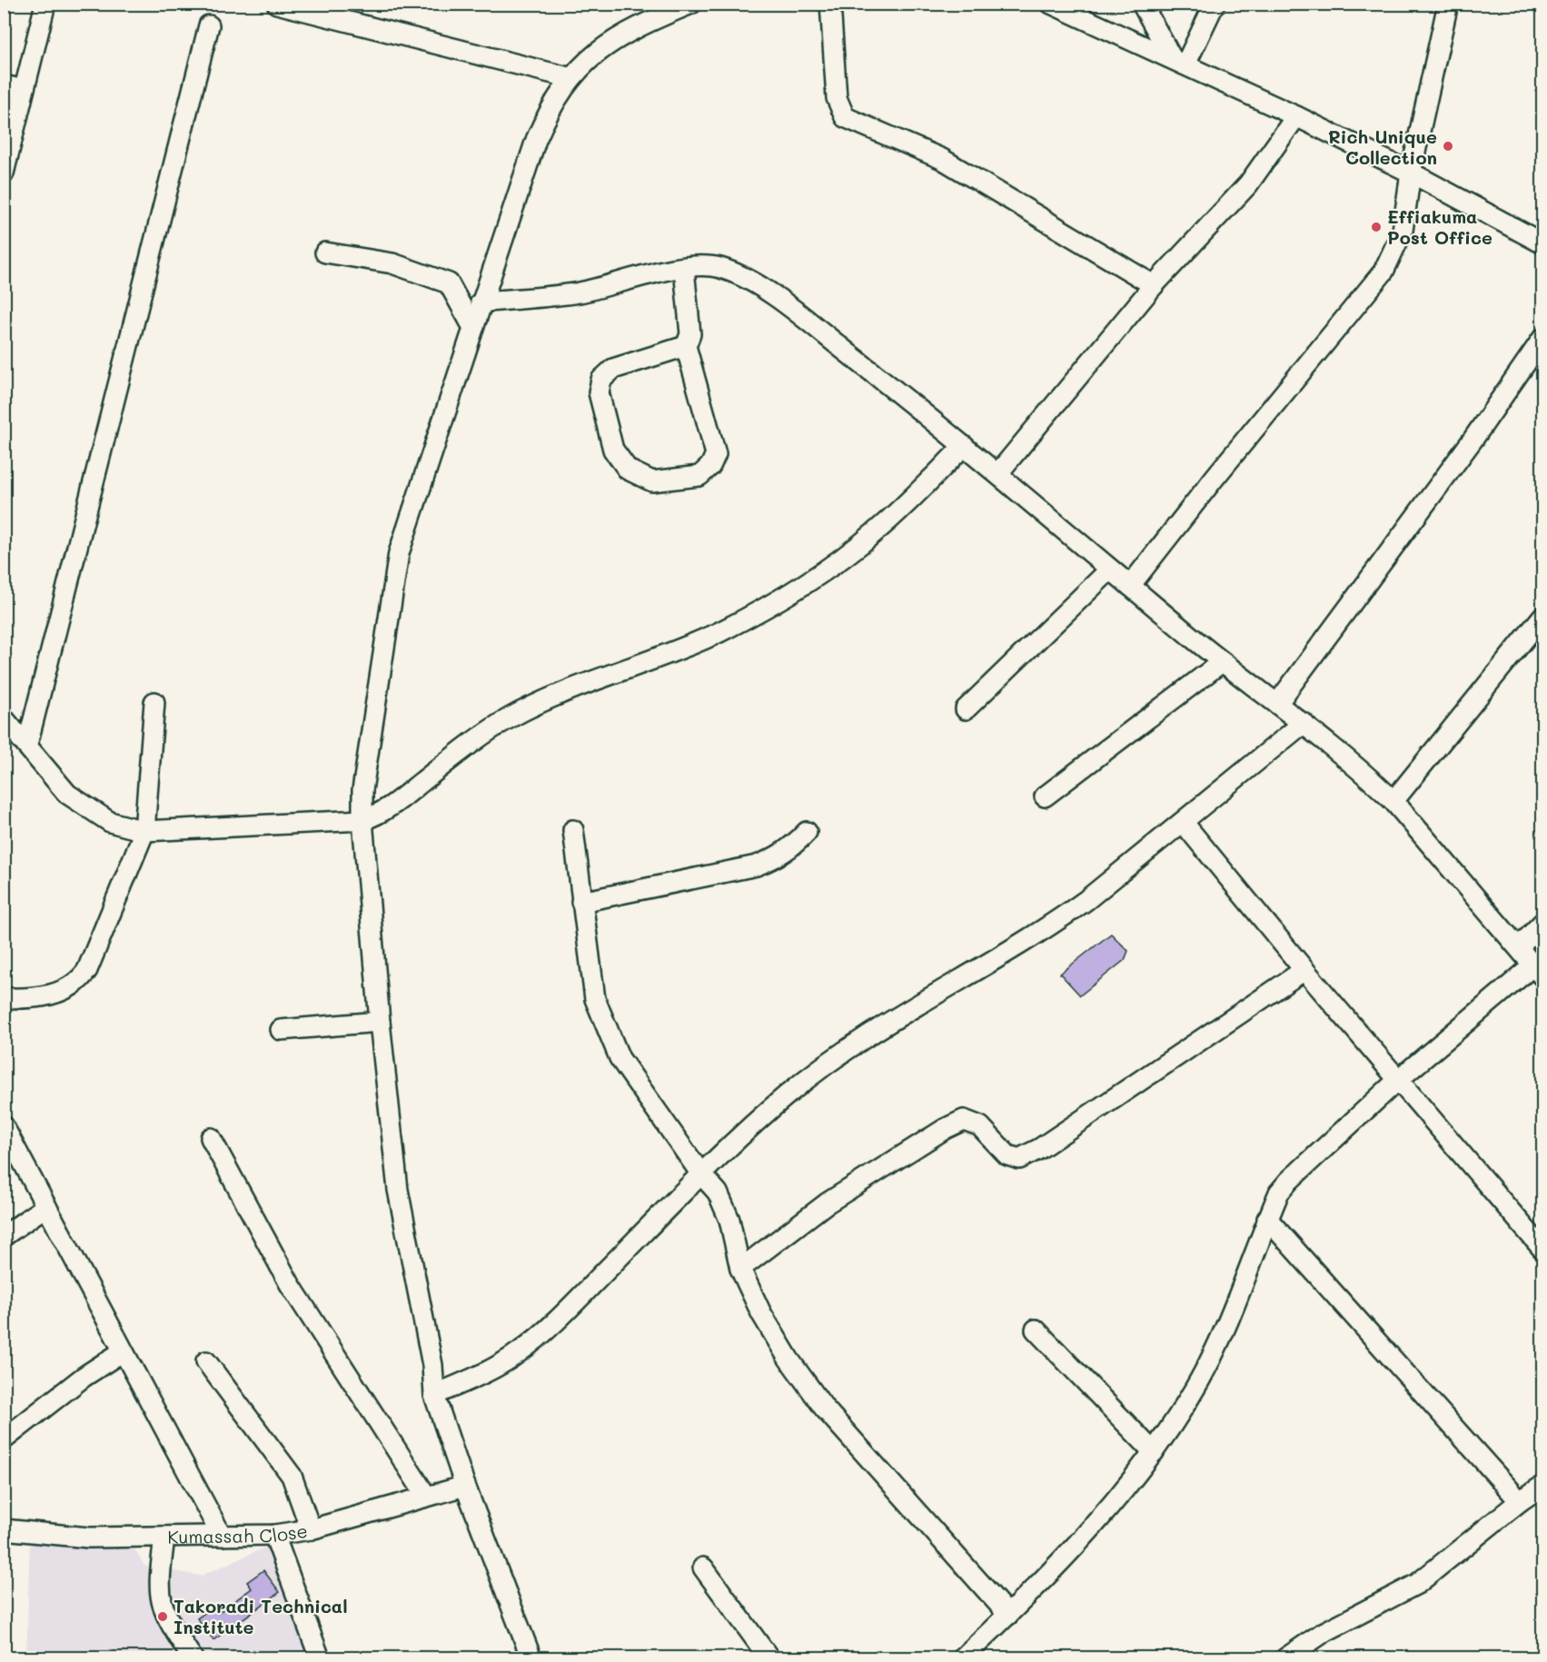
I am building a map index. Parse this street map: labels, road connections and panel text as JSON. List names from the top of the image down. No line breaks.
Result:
{"streets":{"street":["Kumassah Close"]},"places":["Rich Unique Collection","Effiakuma Post Office","Takoradi Technical Institute"]}
